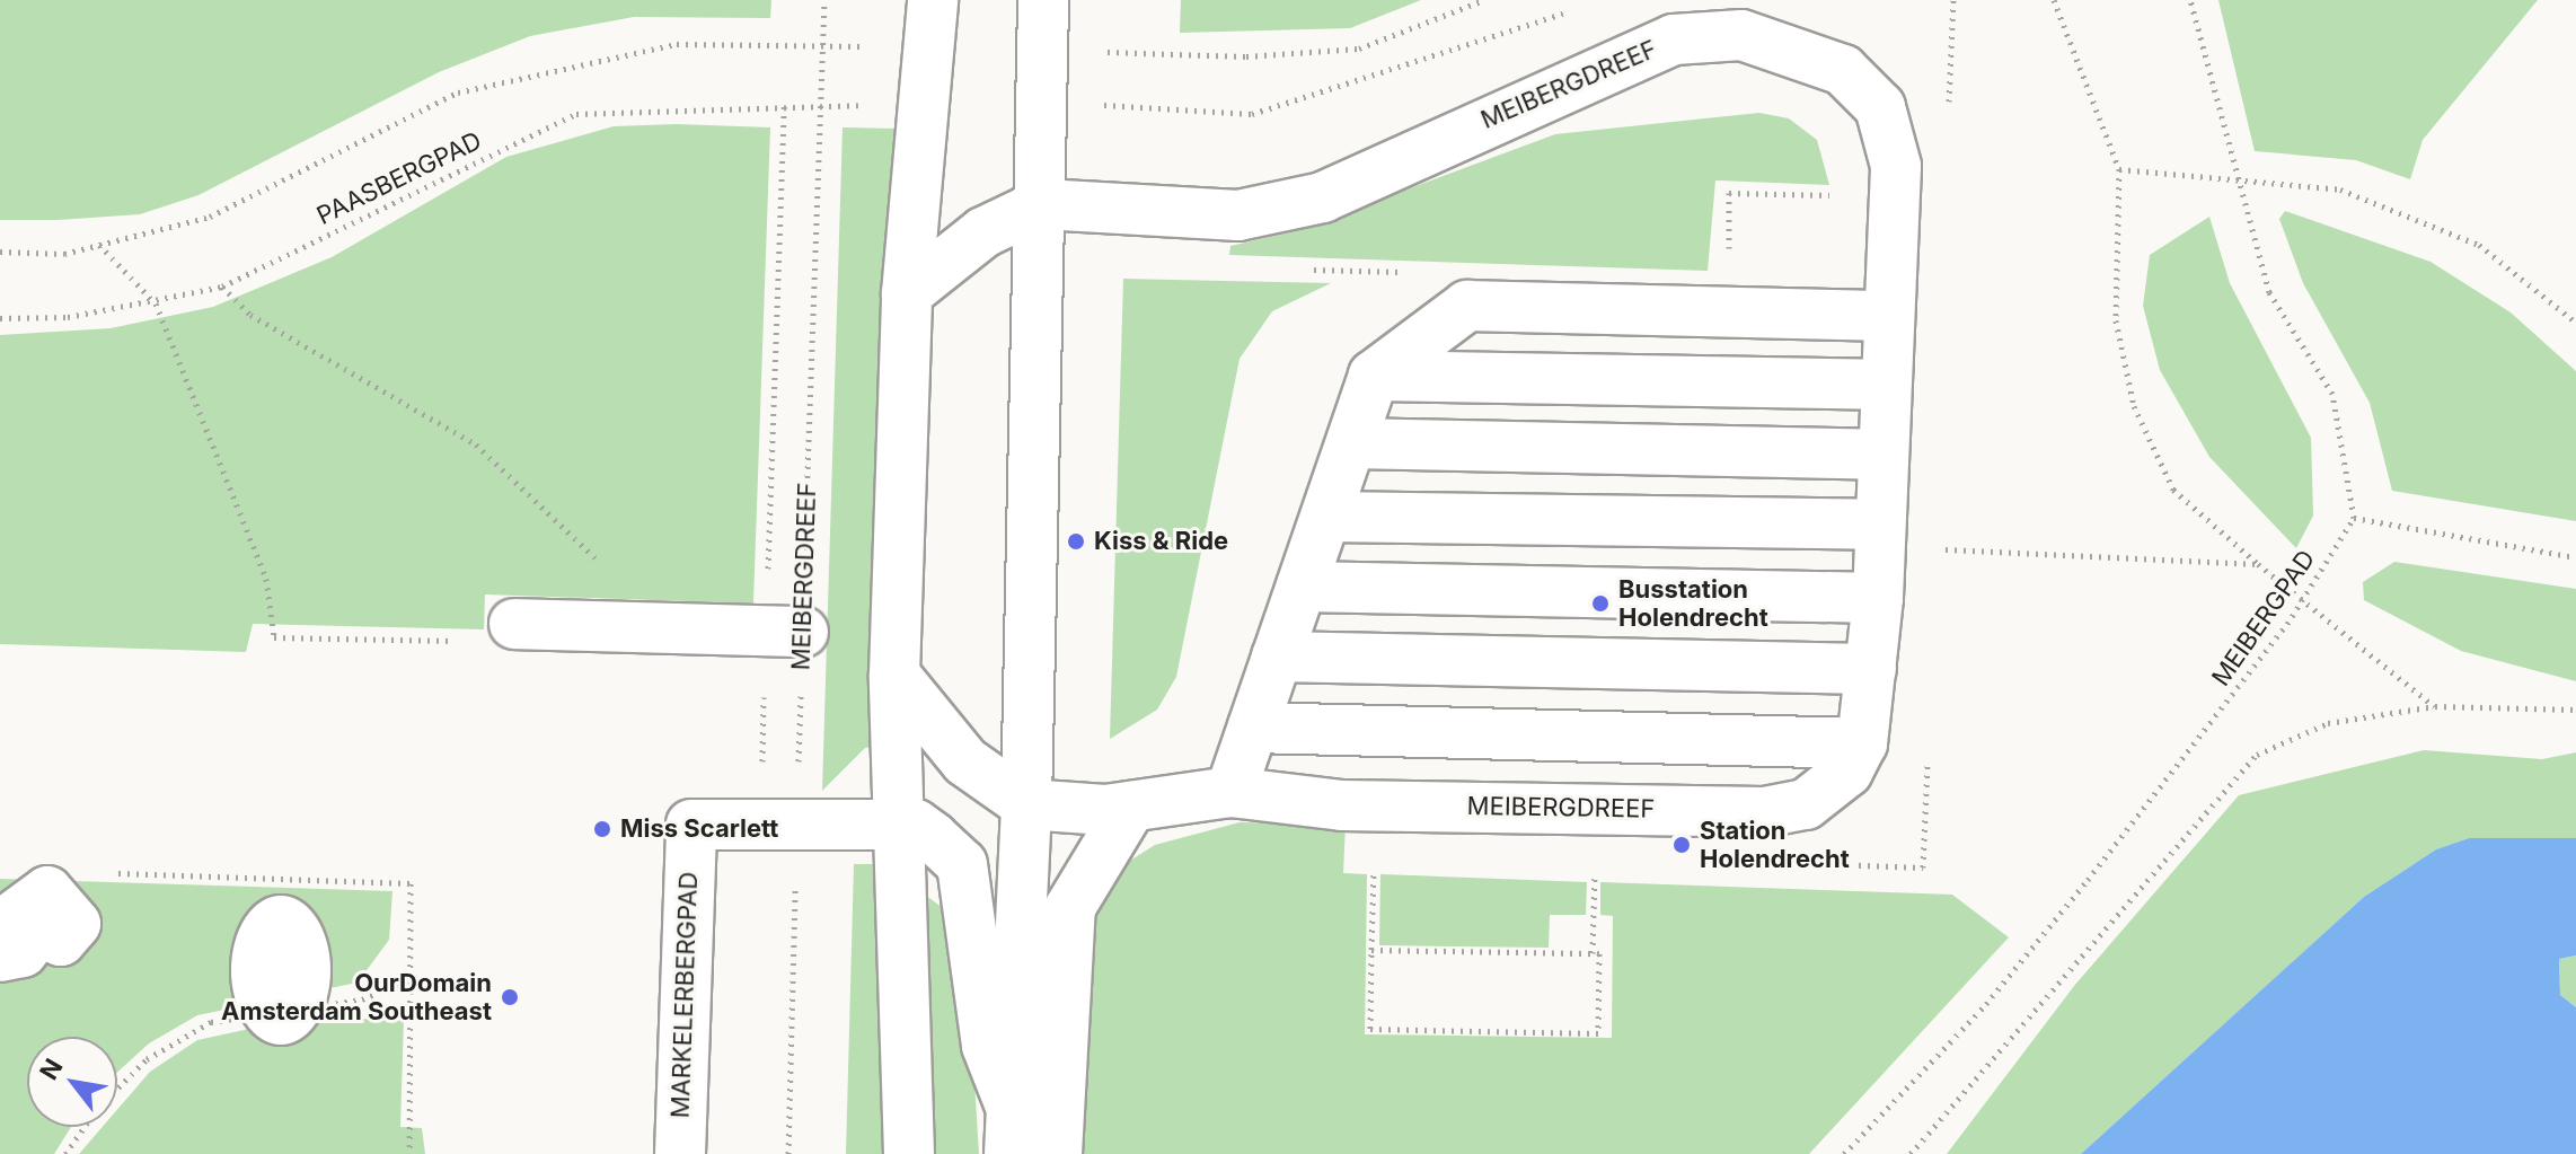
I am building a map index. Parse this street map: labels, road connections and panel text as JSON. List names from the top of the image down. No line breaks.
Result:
{"streets":{"main road":["MEIBERGDREEF","MARKELERBERGPAD"],"path":["PAASBERGPAD","MEIBERGPAD"]},"crossings":[["MEIBERGDREEF","PAASBERGPAD"],["MEIBERGDREEF","MARKELERBERGPAD"]],"places":["Kiss & Ride","Busstation Holendrecht","Miss Scarlett","Station Holendrecht","OurDomain Amsterdam Southeast"],"north":"top left"}
